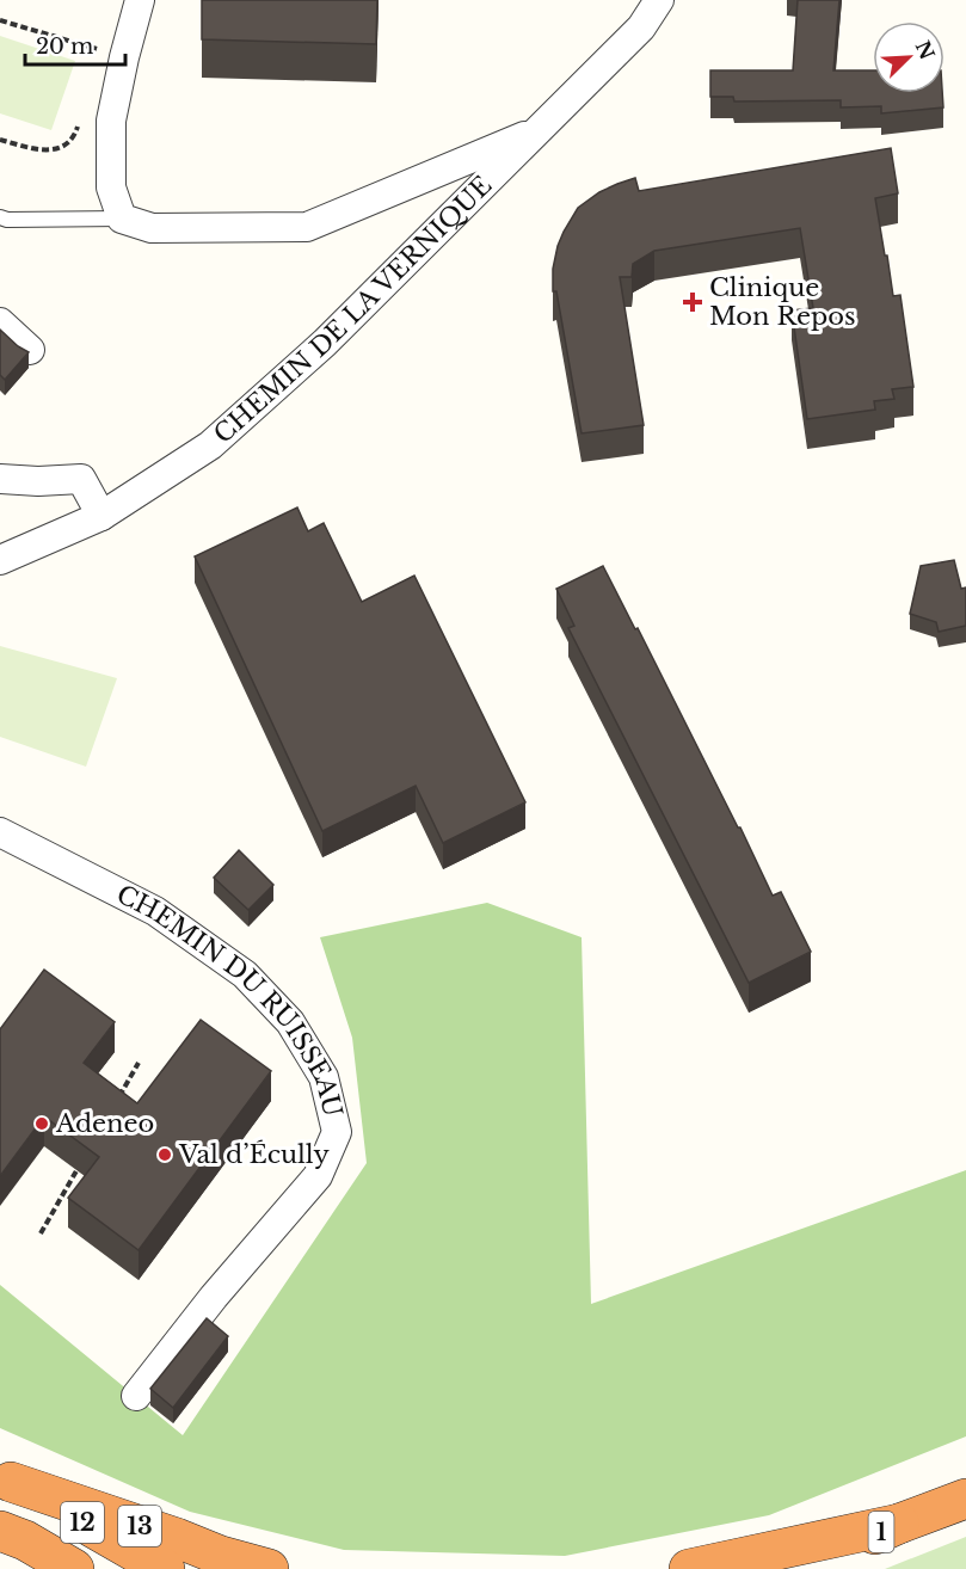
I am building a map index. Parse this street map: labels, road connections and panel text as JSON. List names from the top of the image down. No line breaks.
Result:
{"streets":{"highway":["12","13","1"],"street":["CHEMIN DE LA VERNIQUE","CHEMIN DU RUISSEAU"]},"crossings":[["12","13"]],"places":{"health":["Clinique Mon Repos"],"other":["Adeneo","Val d’Écully"]},"scale_bar":"20 m","north":"top right"}
